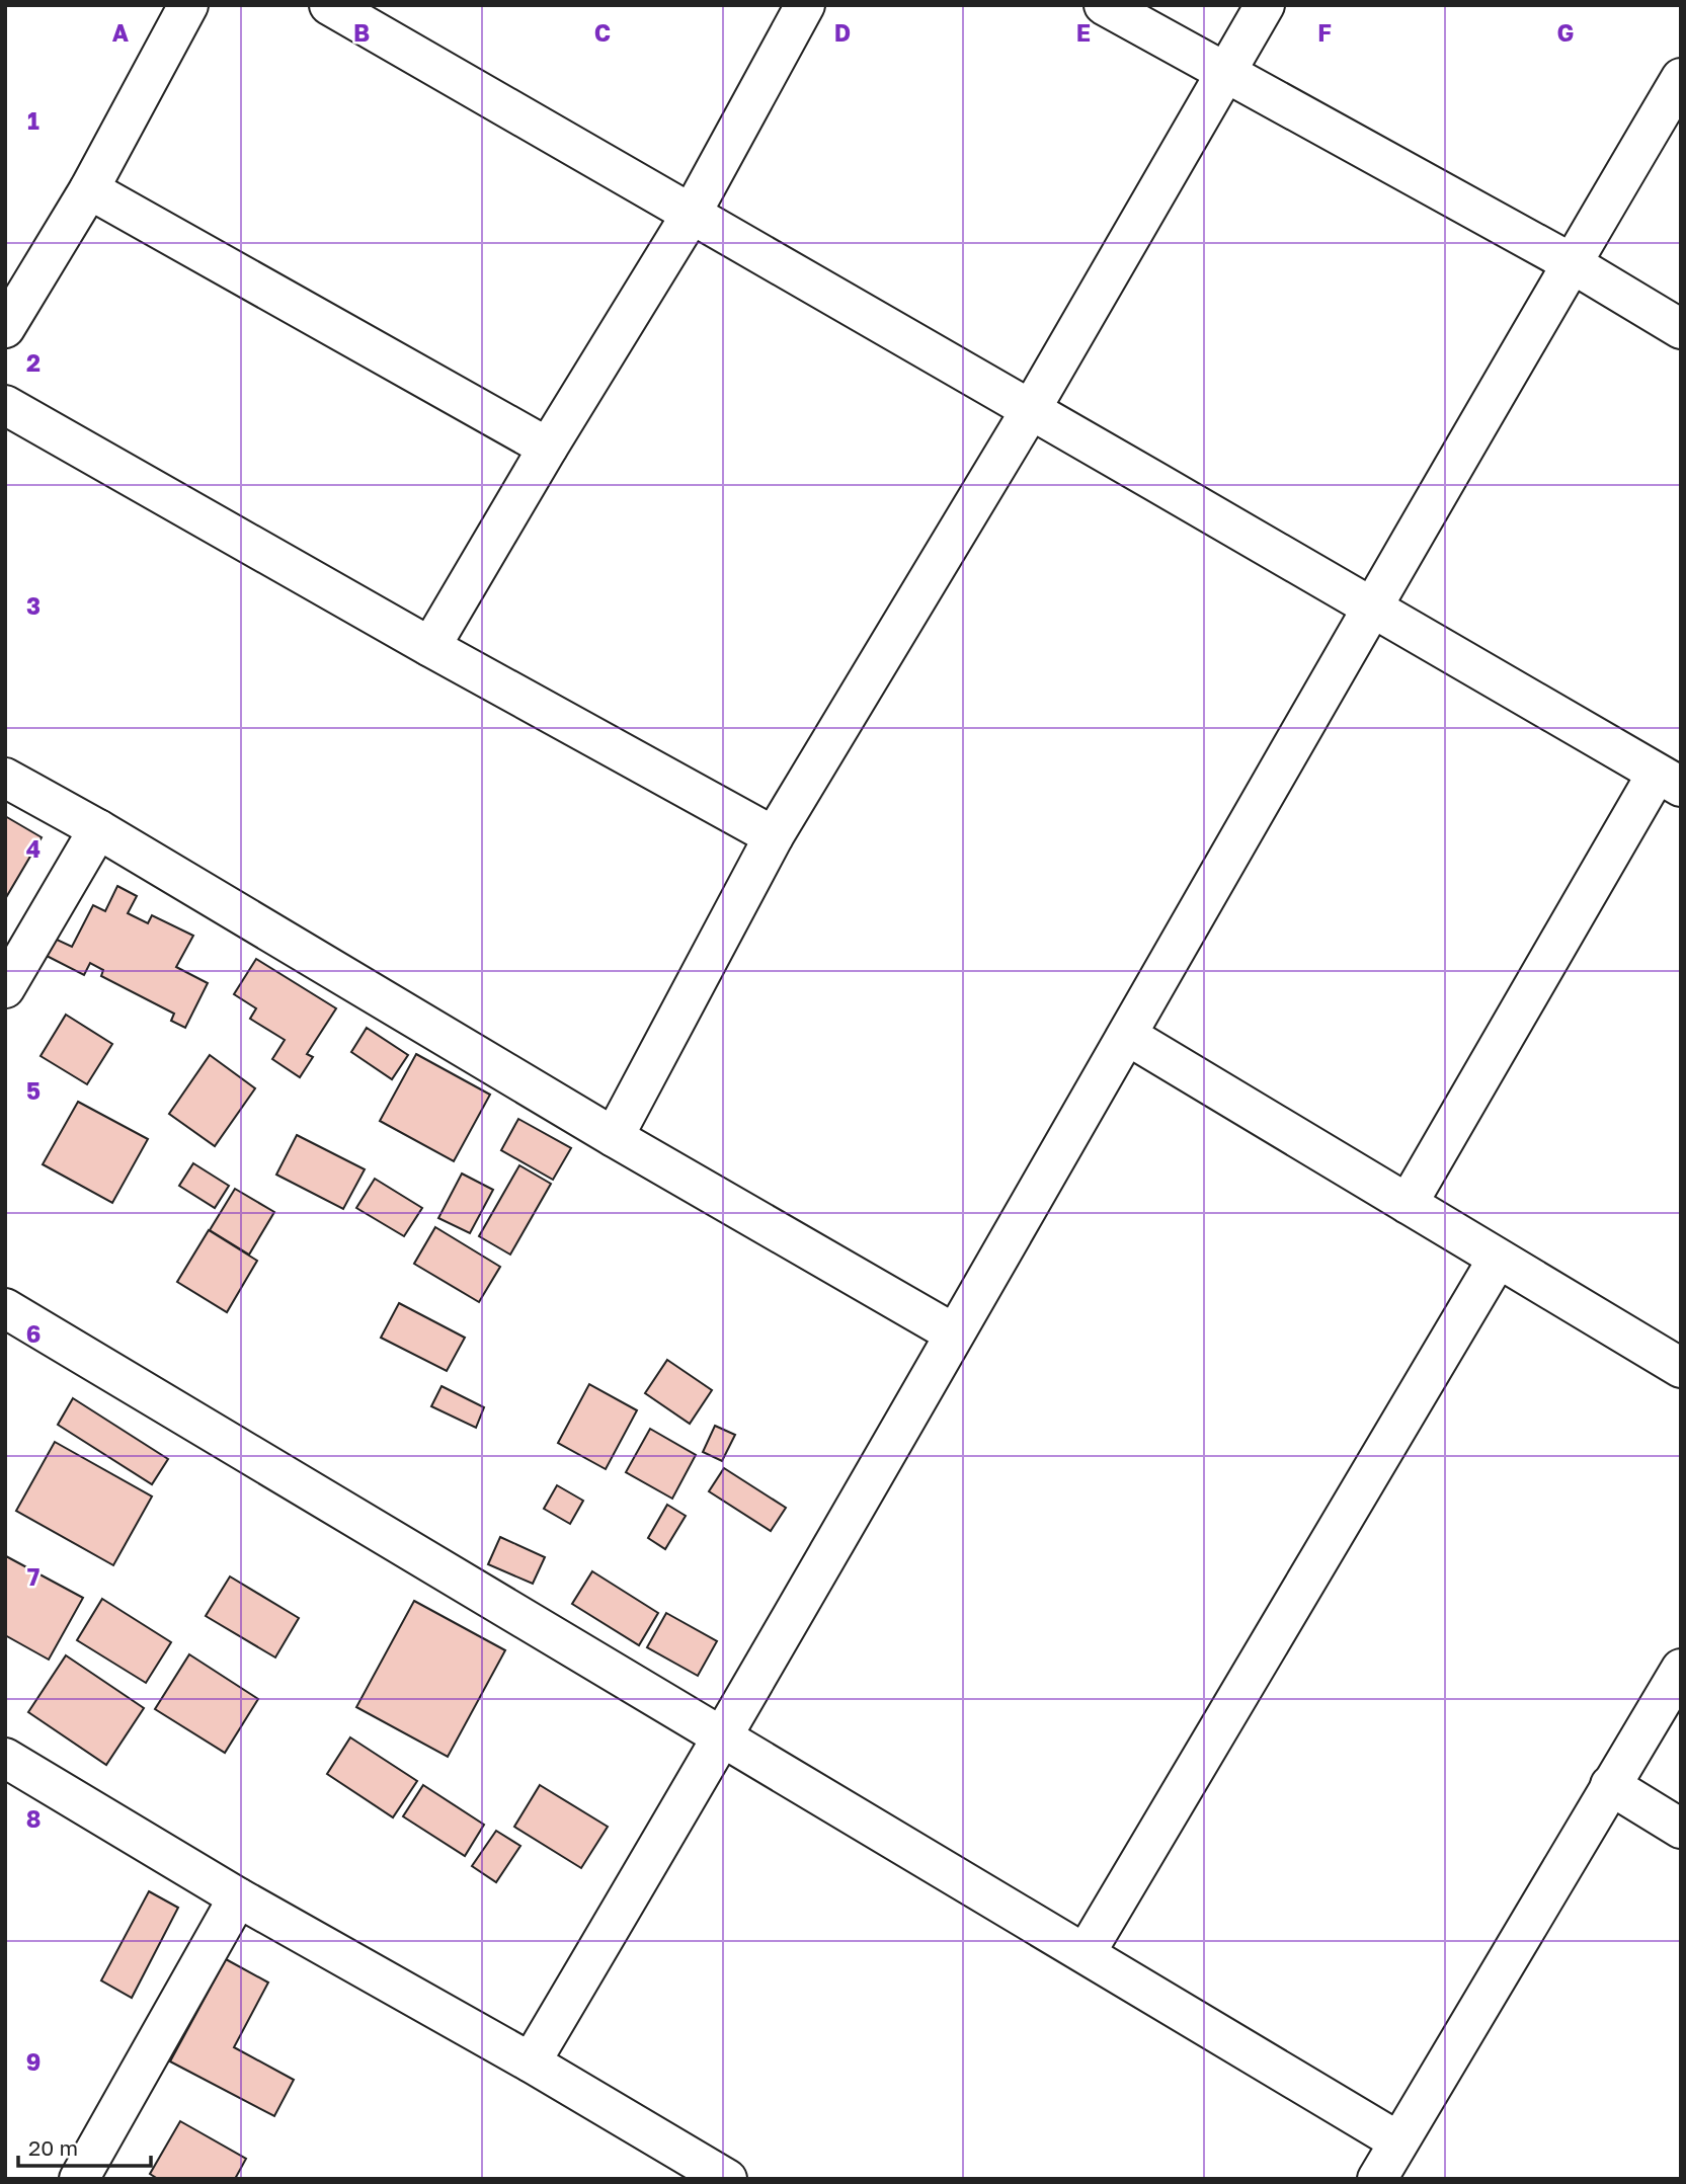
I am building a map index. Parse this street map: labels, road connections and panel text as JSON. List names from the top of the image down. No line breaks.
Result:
{"scale_bar":"20 m","grid":{"columns":["A","B","C","D","E","F","G"],"rows":["1","2","3","4","5","6","7","8","9"]}}
